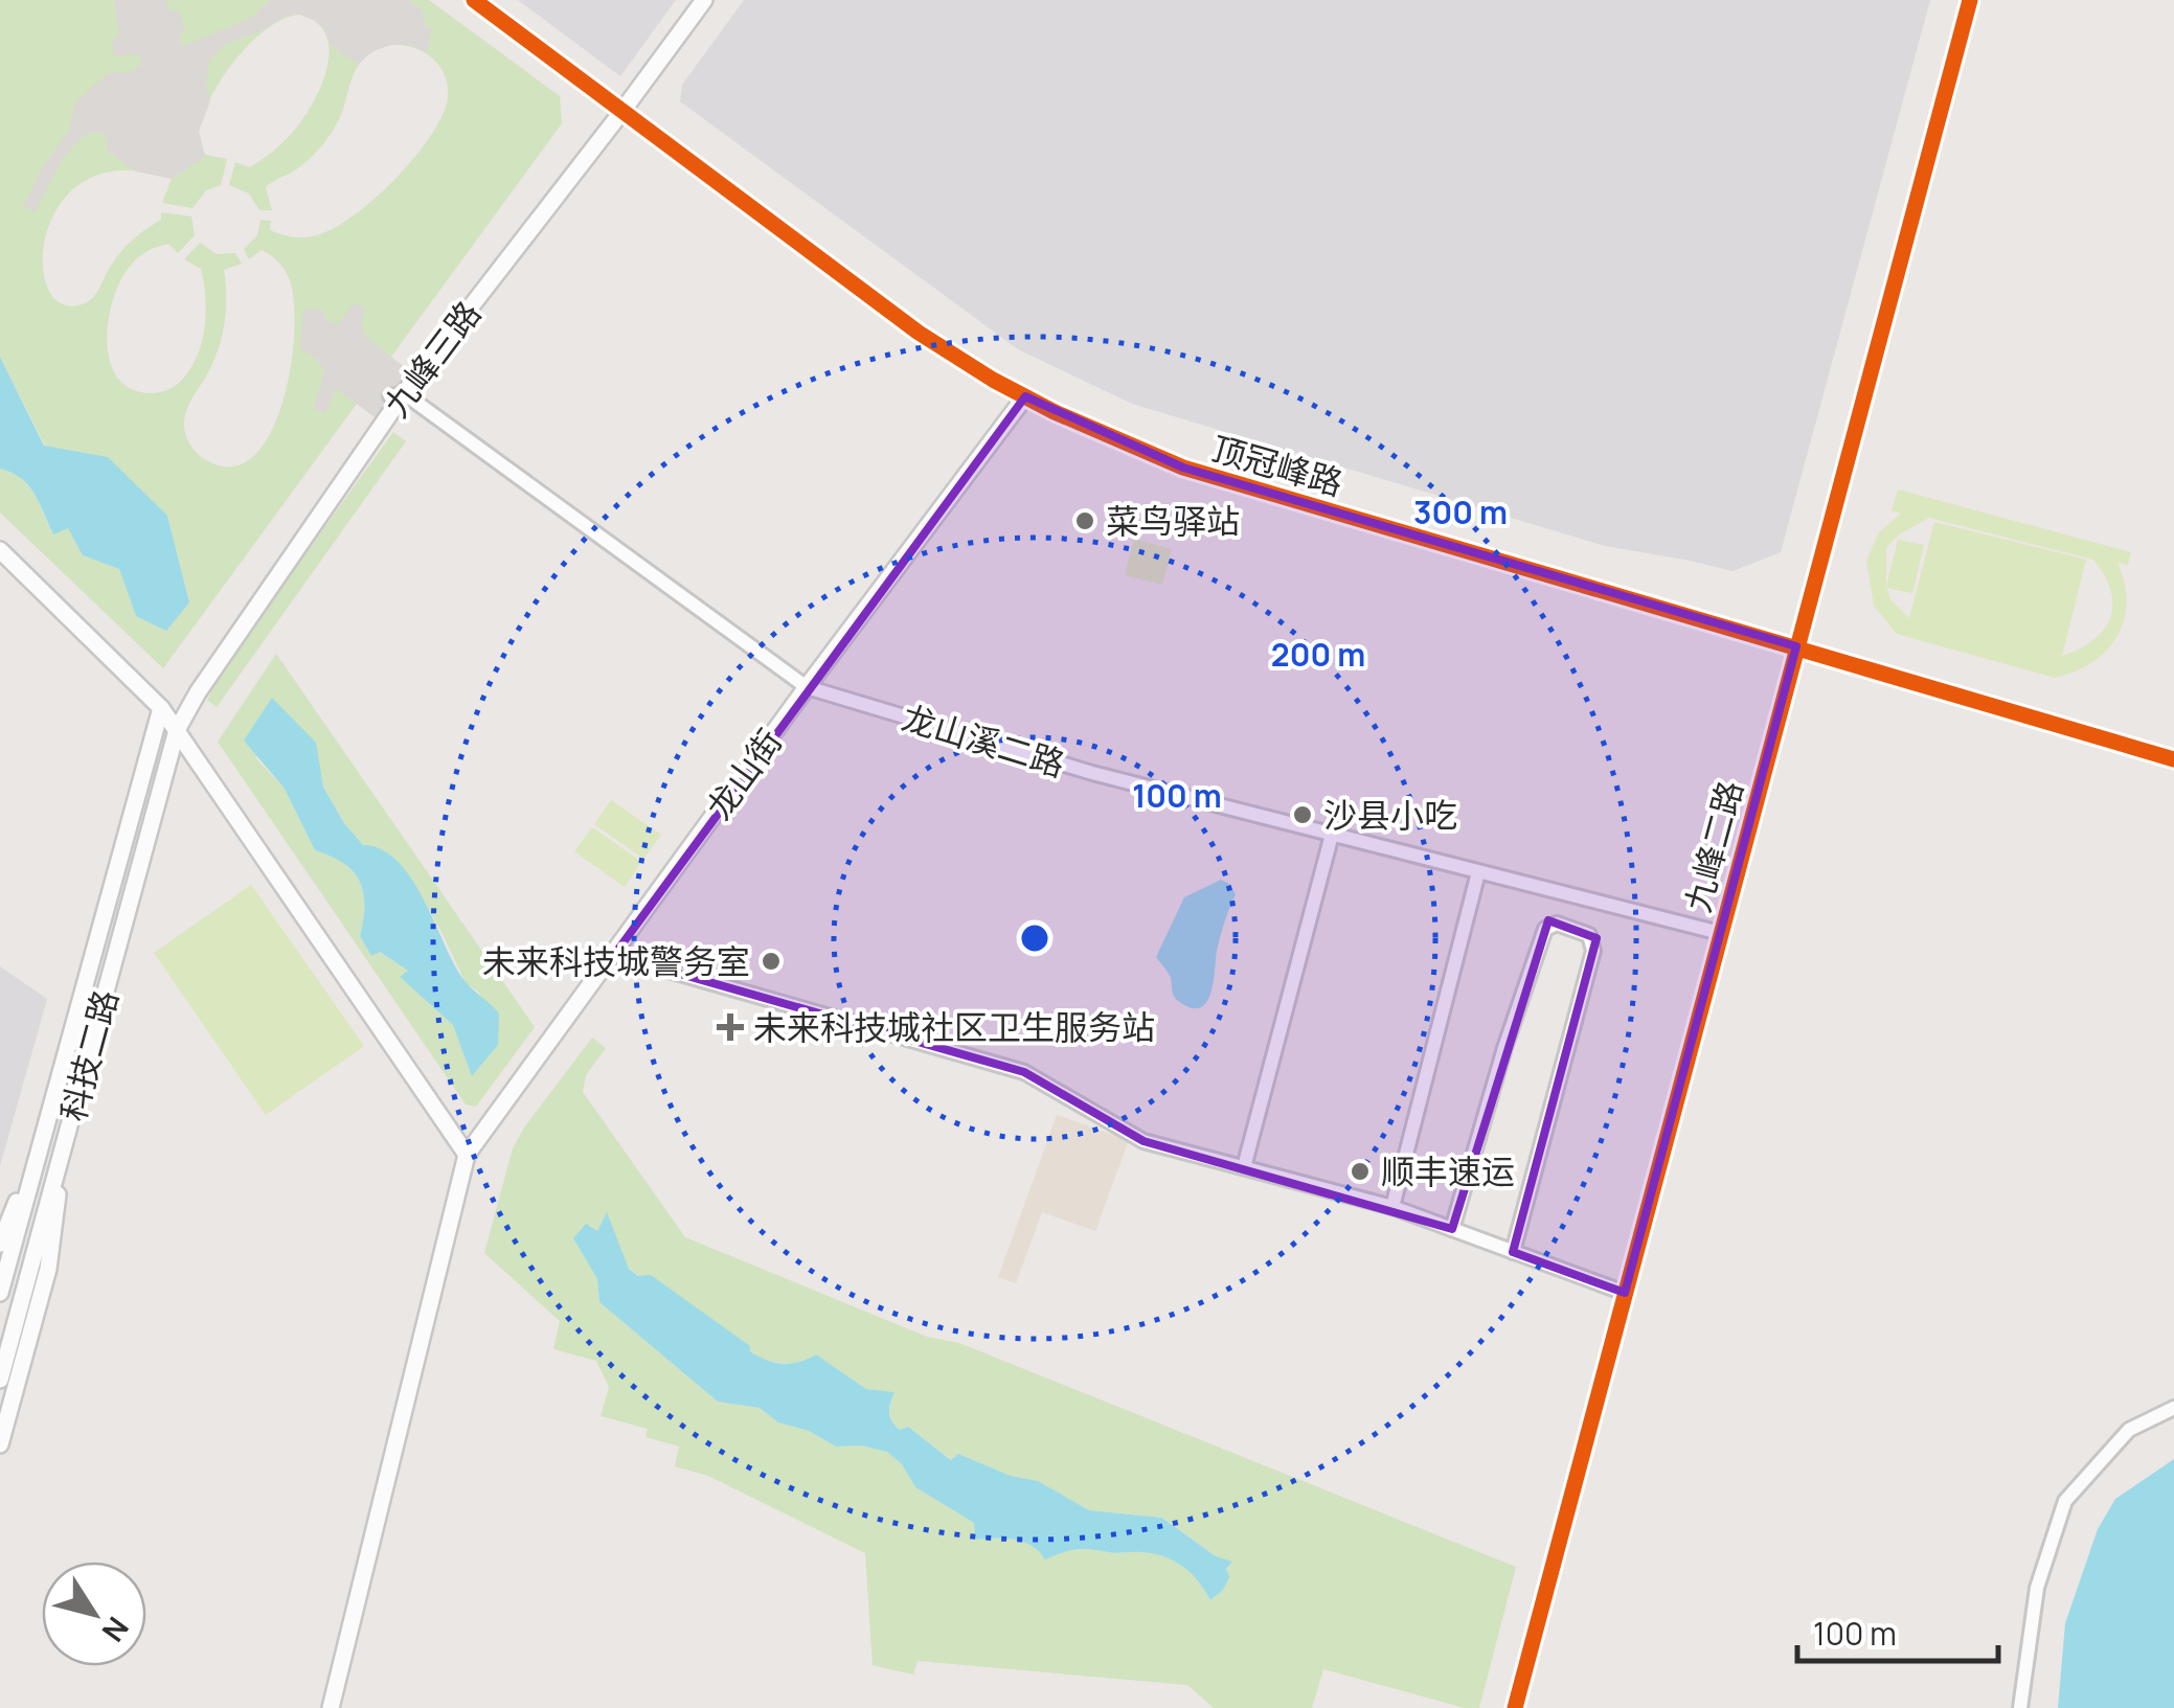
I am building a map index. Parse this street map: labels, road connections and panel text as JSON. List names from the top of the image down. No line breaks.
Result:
{"streets":{"street":["九峰三路","顶冠峰路","龙山溪二路","龙山街","九峰二路","科技二路"]},"crossings":[["九峰三路","顶冠峰路"],["九峰三路","龙山溪二路"],["九峰三路","科技二路"],["顶冠峰路","龙山街"],["顶冠峰路","九峰二路"],["龙山溪二路","龙山街"],["龙山溪二路","九峰二路"]],"places":{"other":["菜鸟驿站","沙县小吃","未来科技城警务室","顺丰速运"],"health":["未来科技城社区卫生服务站"]},"scale_bar":"100 m","north":"bottom right","rings":["300 m","200 m","100 m"]}
